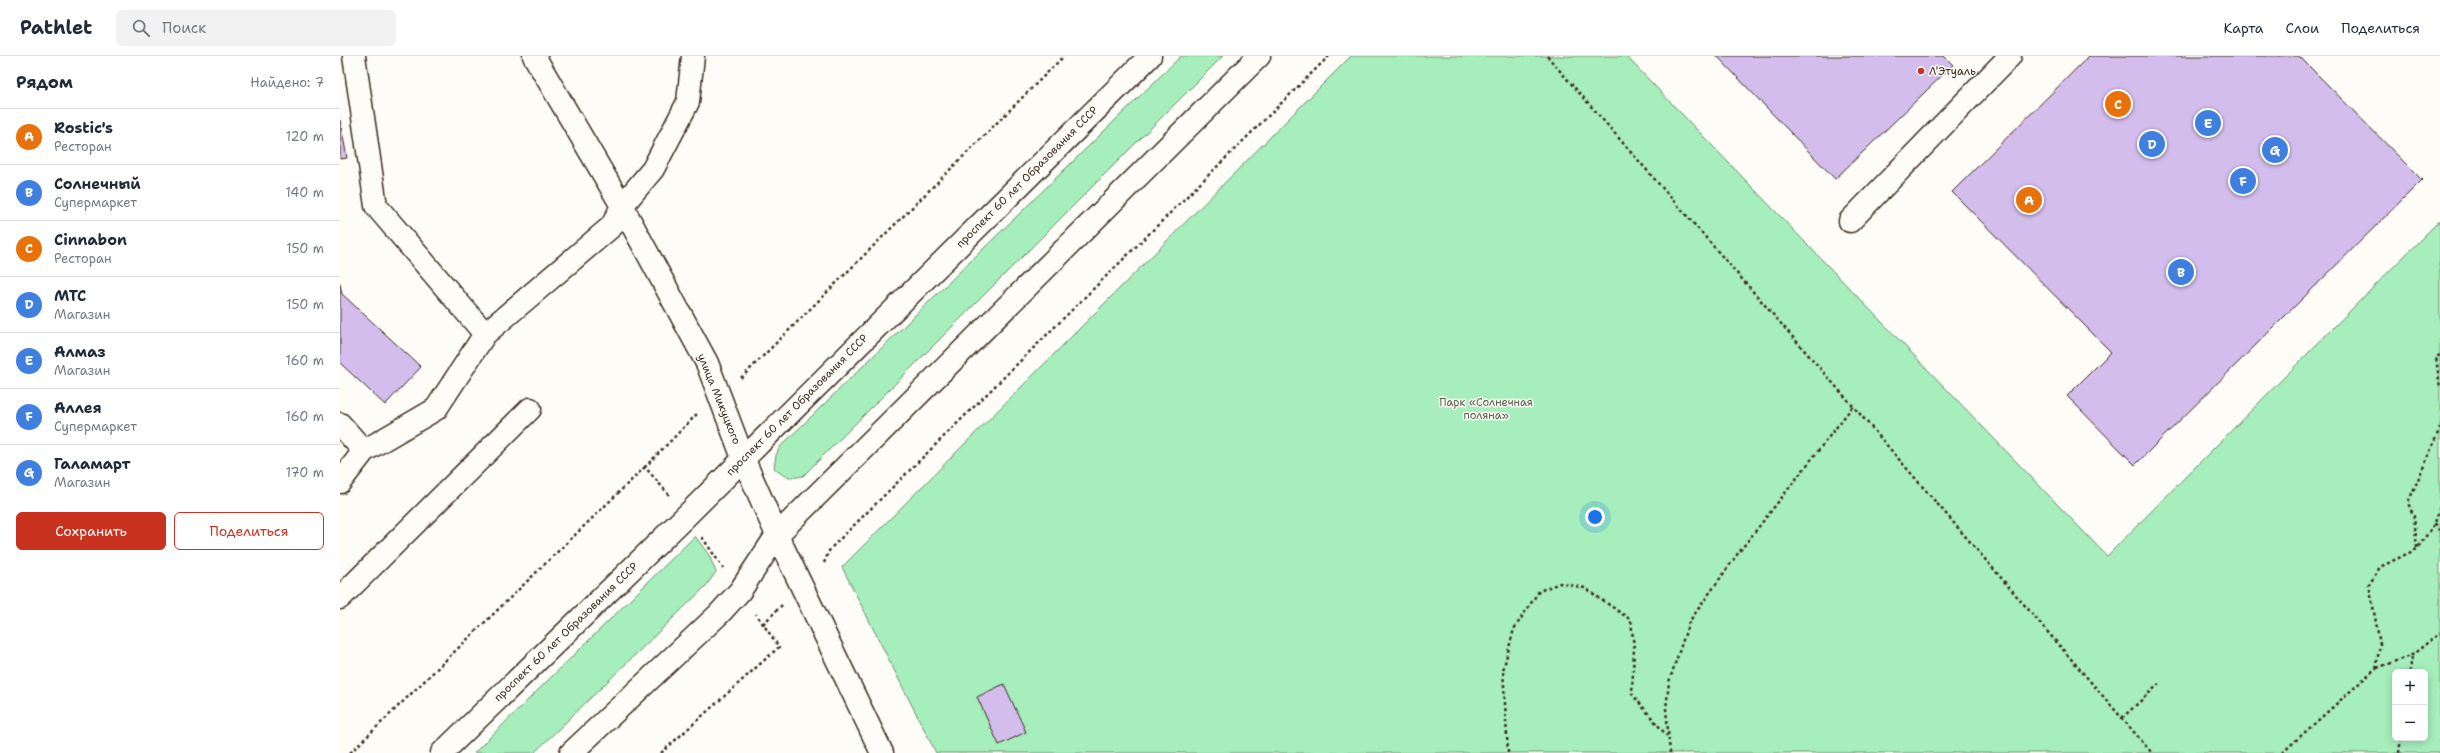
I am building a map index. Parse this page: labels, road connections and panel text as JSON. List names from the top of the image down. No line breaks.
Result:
{"streets":{"main road":["проспект 60 лет Образования СССР","улица Микуцкого"]},"crossings":[["проспект 60 лет Образования СССР","улица Микуцкого"]],"parks":["Парк «Солнечная поляна»"],"places":["Л'Этуаль"],"page":{"header":"Pathlet","search":"Поиск","nav":["Карта","Слои","Поделиться"],"heading":["Рядом","Найдено: 7"],"pins":["C","E","D","G","F","A","B"],"list":[{"mark":"A","name":"Rostic's","note":"Ресторан","value":"120 m"},{"mark":"B","name":"Солнечный","note":"Супермаркет","value":"140 m"},{"mark":"C","name":"Cinnabon","note":"Ресторан","value":"150 m"},{"mark":"D","name":"МТС","note":"Магазин","value":"150 m"},{"mark":"E","name":"Алмаз","note":"Магазин","value":"160 m"},{"mark":"F","name":"Аллея","note":"Супермаркет","value":"160 m"},{"mark":"G","name":"Галамарт","note":"Магазин","value":"170 m"}],"buttons":["Сохранить","Поделиться"],"map_buttons":["+","−"]}}
